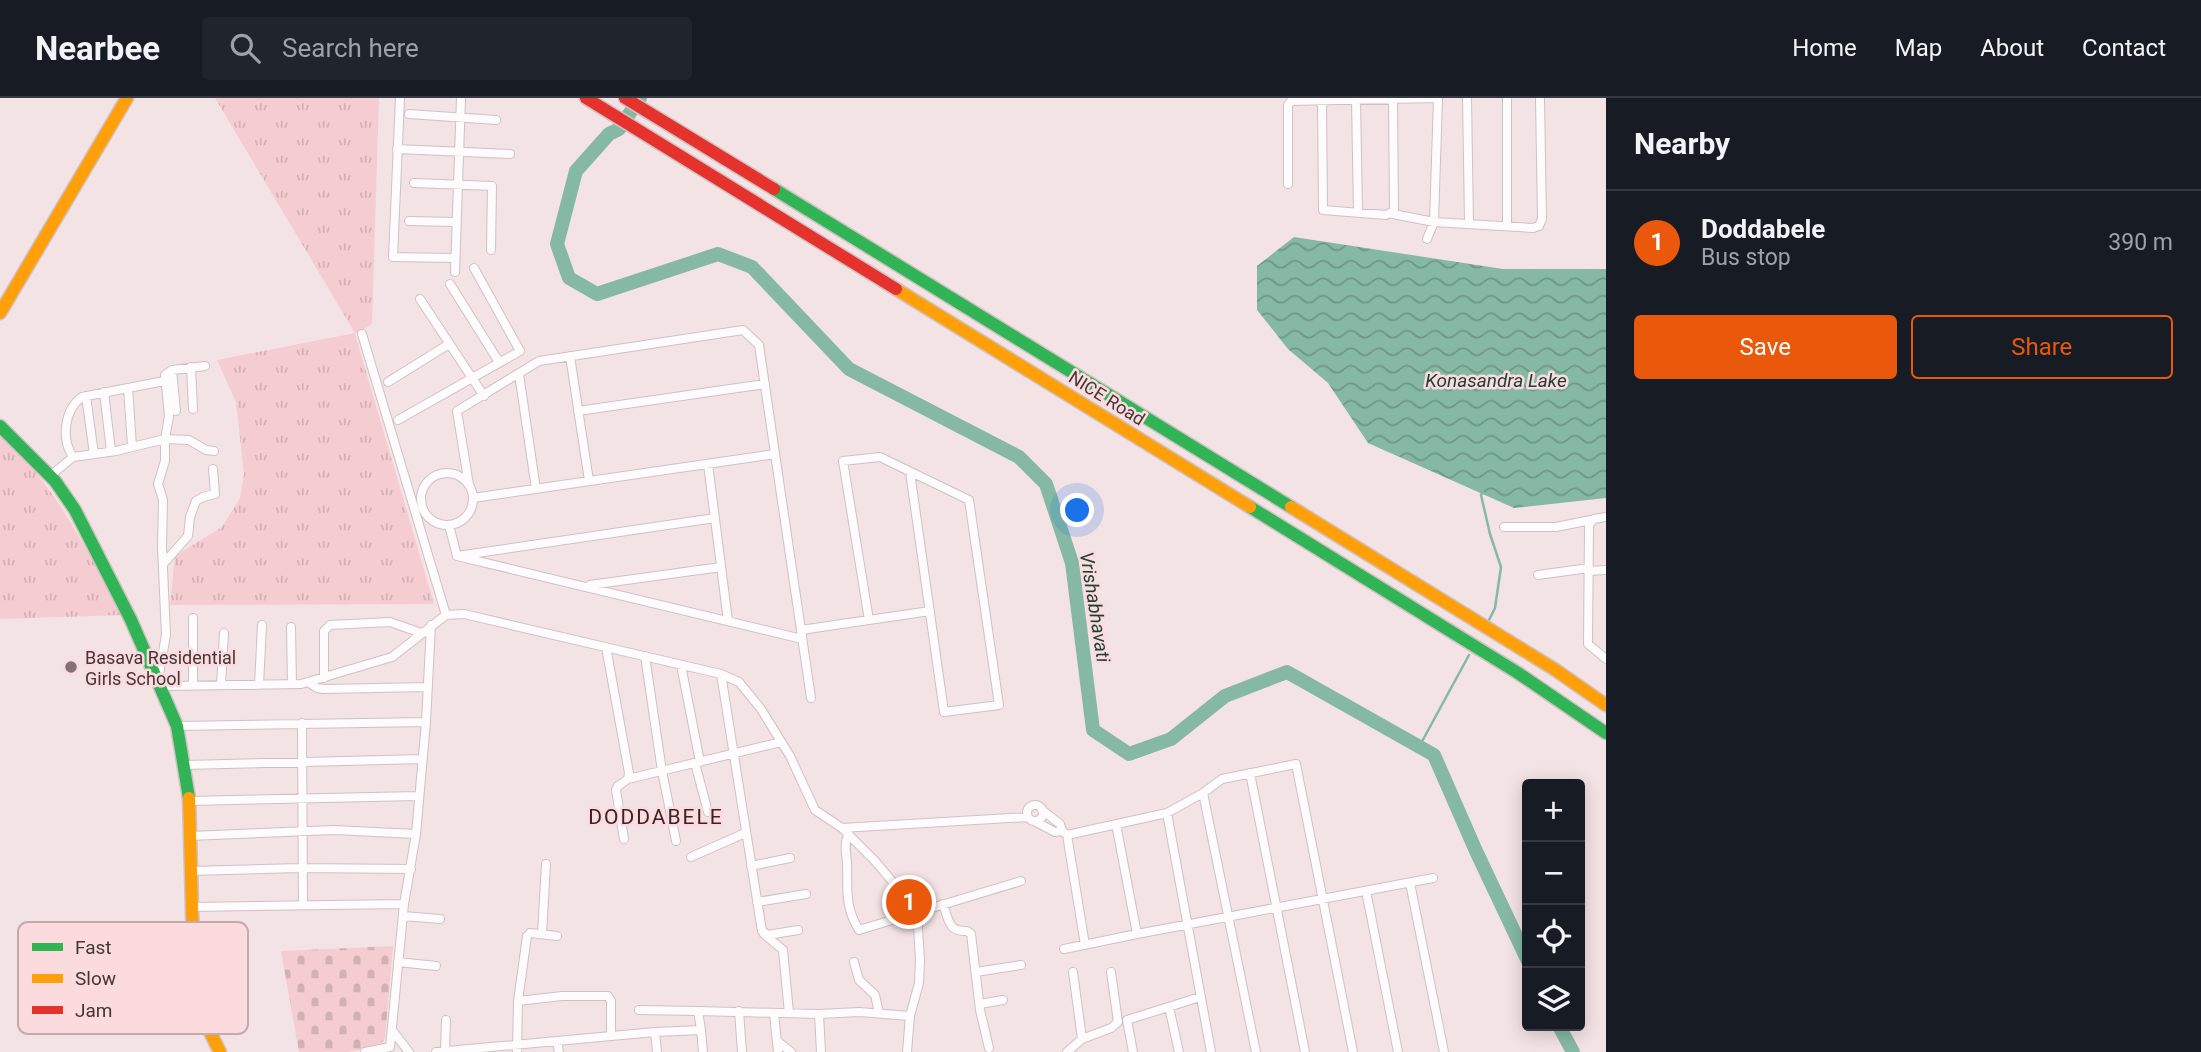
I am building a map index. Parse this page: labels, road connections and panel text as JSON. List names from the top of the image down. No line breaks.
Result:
{"streets":{"main road":["NICE Road"]},"districts":["DODDABELE"],"water":["Konasandra Lake","Vrishabhavati"],"places":["Basava Residential Girls School"],"legend":["Fast","Slow","Jam"],"page":{"header":"Nearbee","search":"Search here","nav":["Home","Map","About","Contact"],"heading":"Nearby","list":[{"mark":"1","name":"Doddabele","note":"Bus stop","value":"390 m"}],"buttons":["Save","Share"],"map_buttons":["+","−"],"pins":"1"}}
